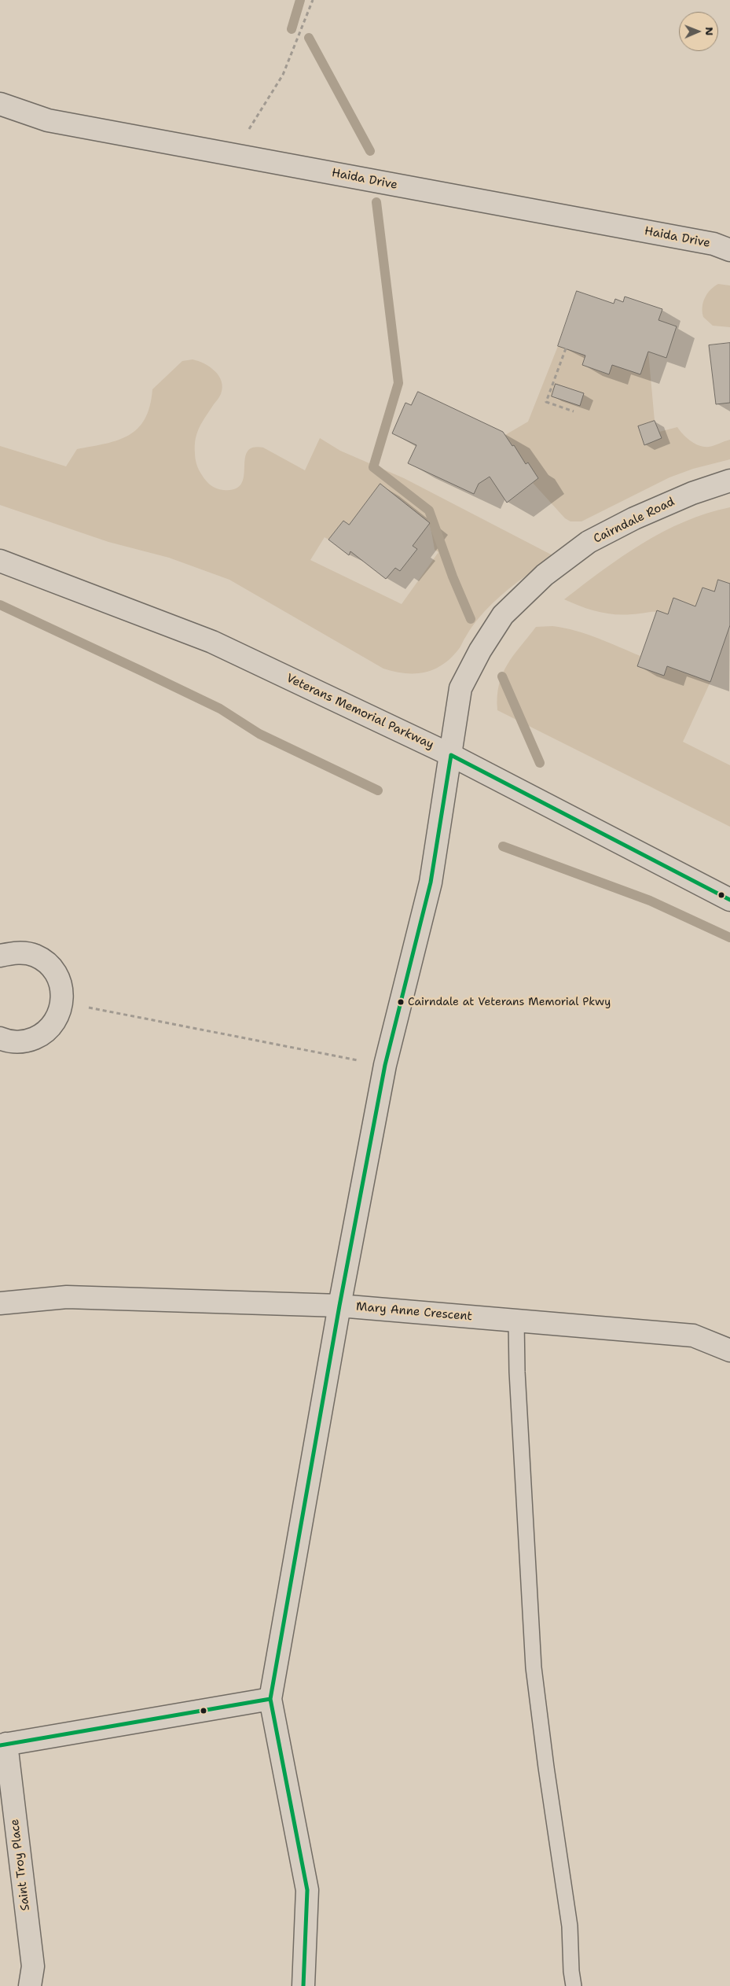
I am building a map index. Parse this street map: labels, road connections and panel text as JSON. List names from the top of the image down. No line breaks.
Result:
{"streets":{"street":["Haida Drive","Cairndale Road","Veterans Memorial Parkway","Mary Anne Crescent","Saint Troy Place"]},"crossings":[["Cairndale Road","Veterans Memorial Parkway"],["Cairndale Road","Mary Anne Crescent"]],"places":["Cairndale at Veterans Memorial Pkwy"],"north":"right"}
